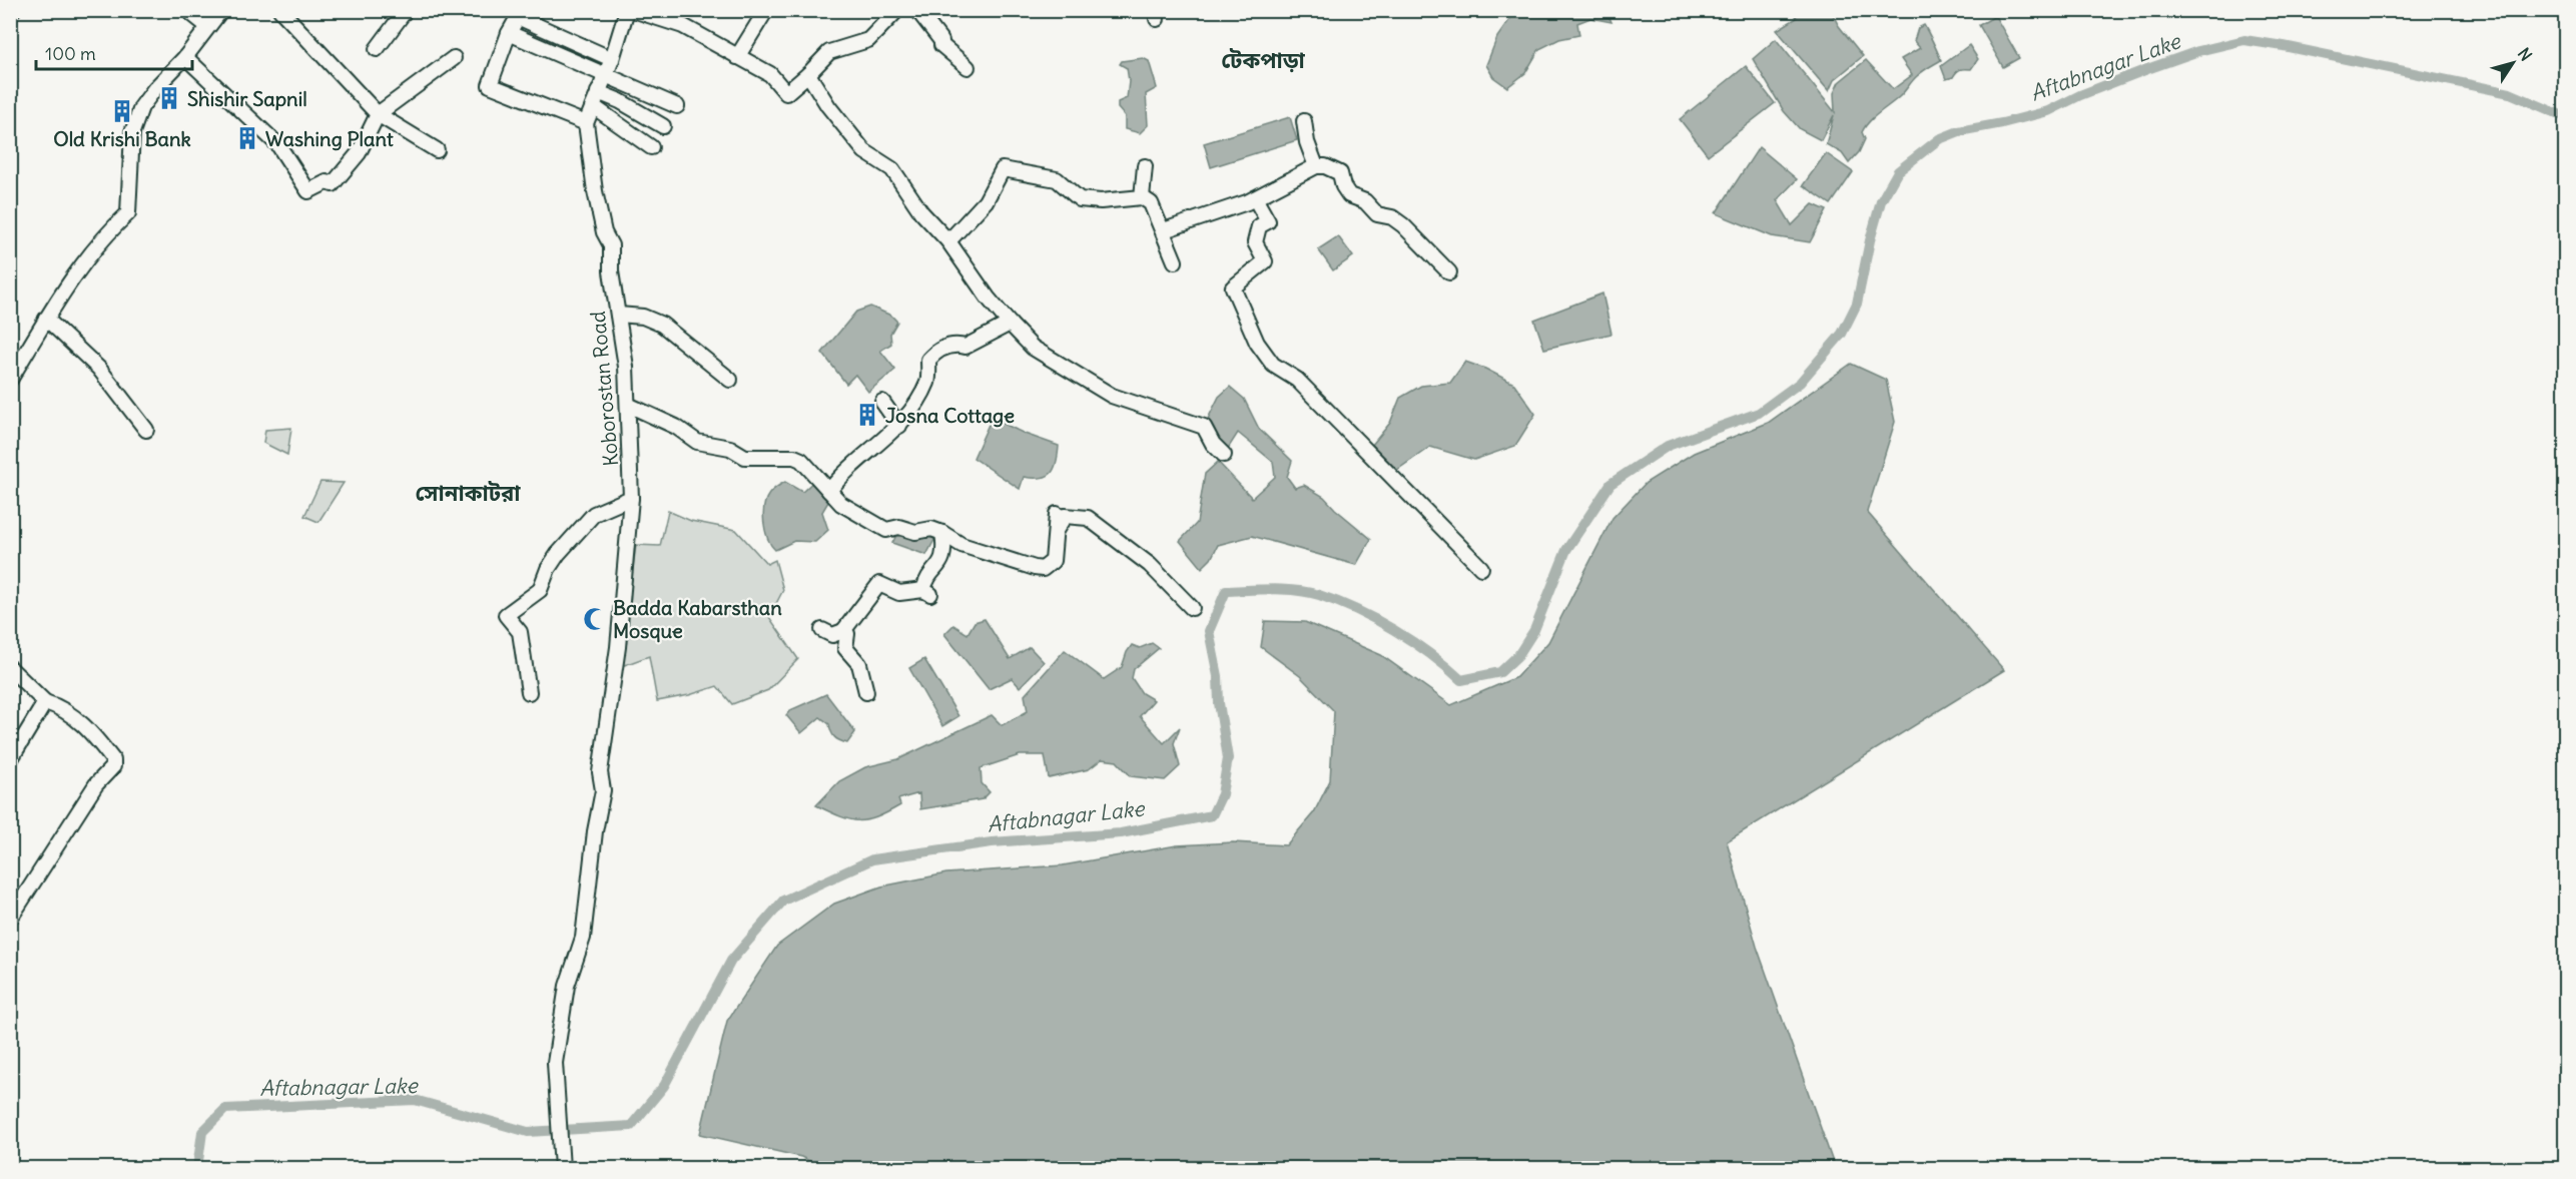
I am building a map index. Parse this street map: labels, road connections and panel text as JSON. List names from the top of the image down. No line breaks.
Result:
{"streets":{"street":["Koborostan Road"]},"districts":["টেকপাড়া","সোনাকাটরা"],"water":["Aftabnagar Lake"],"places":{"building":["Shishir Sapnil","Old Krishi Bank","Washing Plant","Josna Cottage"],"mosque":["Badda Kabarsthan Mosque"]},"scale_bar":"100 m","north":"top right"}
